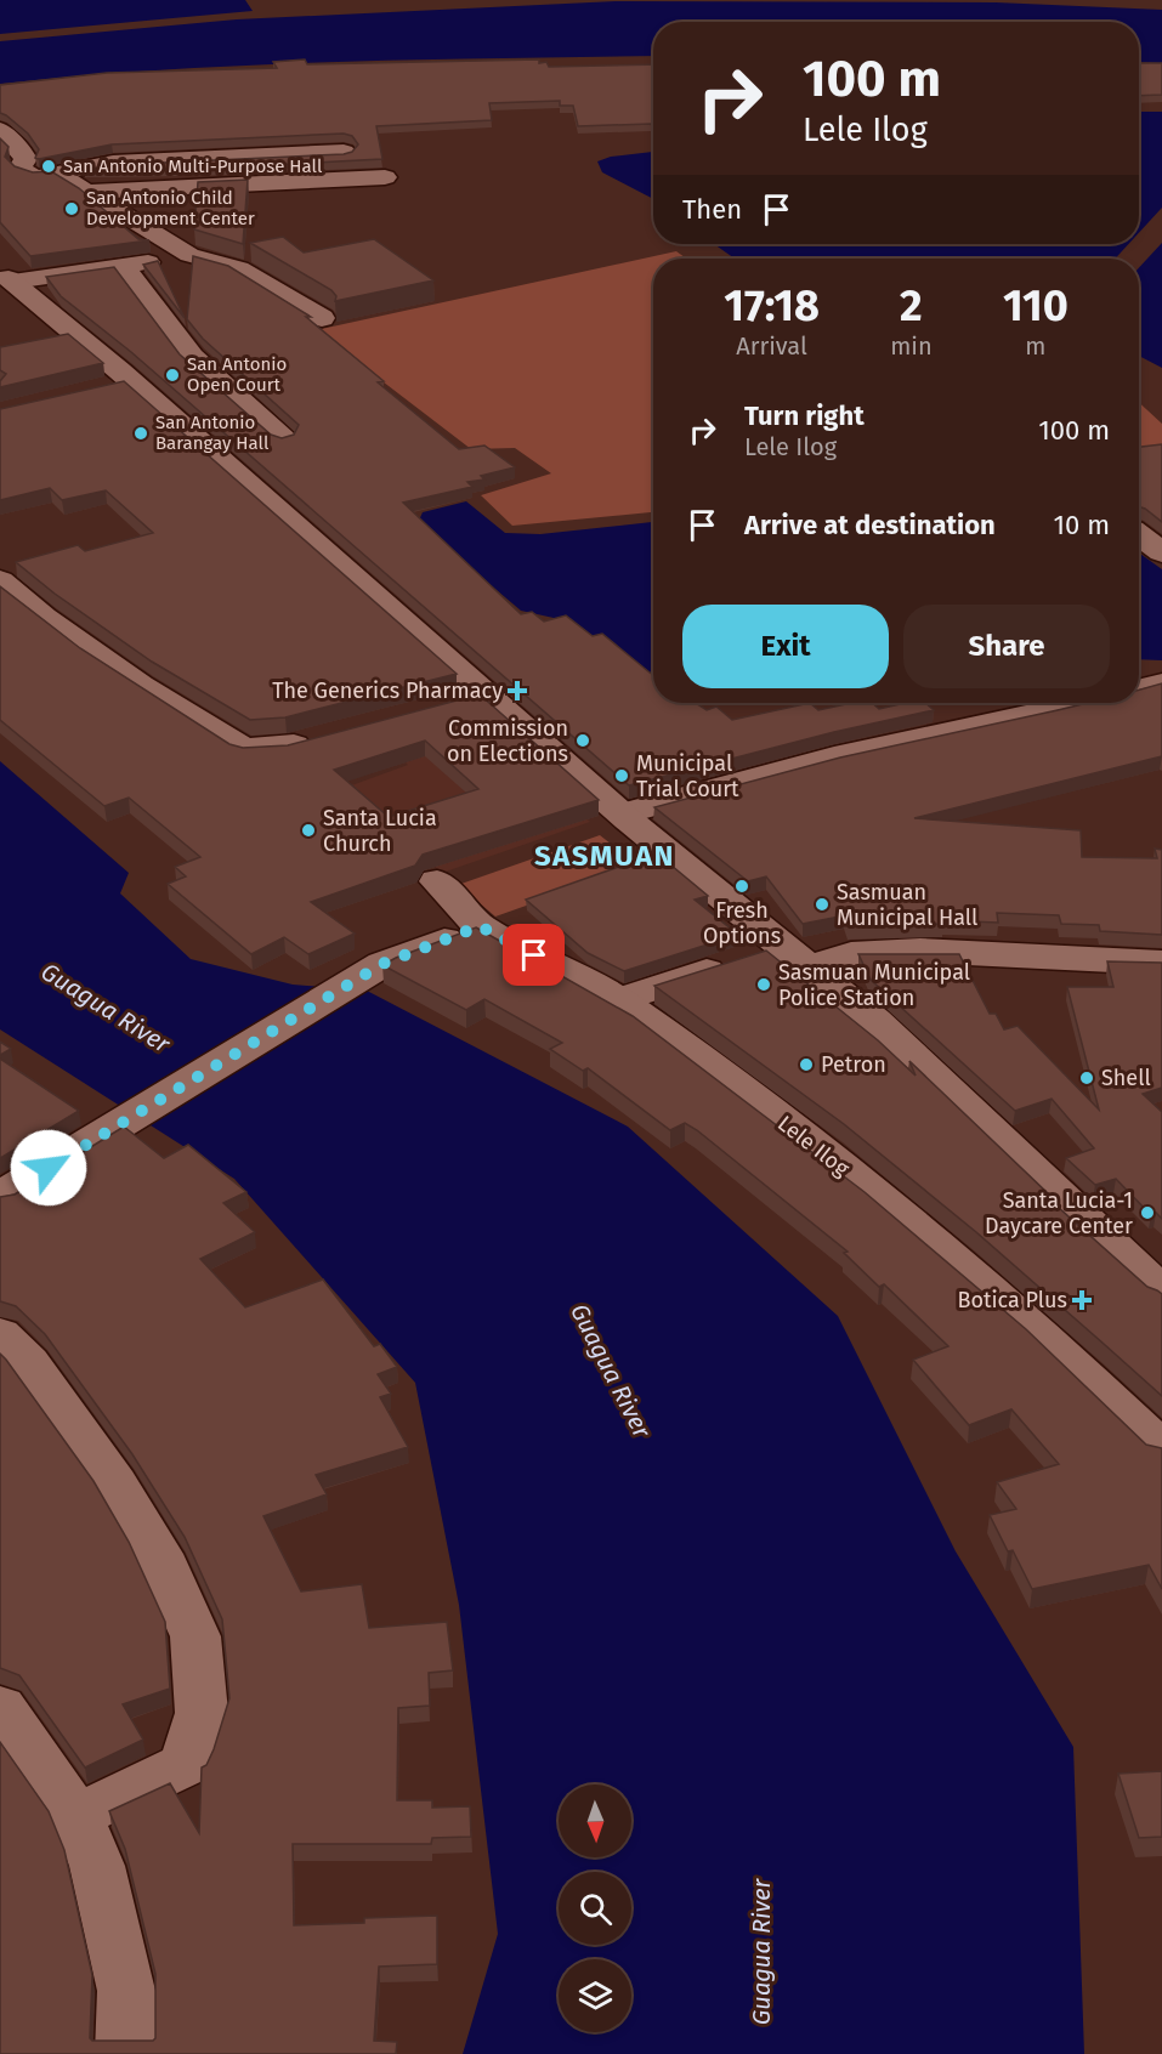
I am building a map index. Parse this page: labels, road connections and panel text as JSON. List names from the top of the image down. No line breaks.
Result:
{"streets":{"street":["Lele Ilog"]},"districts":["SASMUAN"],"water":["Guagua River"],"places":{"other":["San Antonio Multi-Purpose Hall","San Antonio Child Development Center","San Antonio Open Court","San Antonio Barangay Hall","Commission on Elections","Municipal Trial Court","Santa Lucia Church","Fresh Options","Sasmuan Municipal Hall","Sasmuan Municipal Police Station","Petron","Shell","Santa Lucia-1 Daycare Center"],"health":["The Generics Pharmacy","Botica Plus"]},"north":"bottom","page":{"turn":["100 m","Lele Ilog"],"then":"Then","eta":["17:18","Arrival","2","min","110","m"],"list":[{"name":"Turn right","note":"Lele Ilog","value":"100 m"},{"name":"Arrive at destination","value":"10 m"}],"buttons":["Exit","Share"]}}
